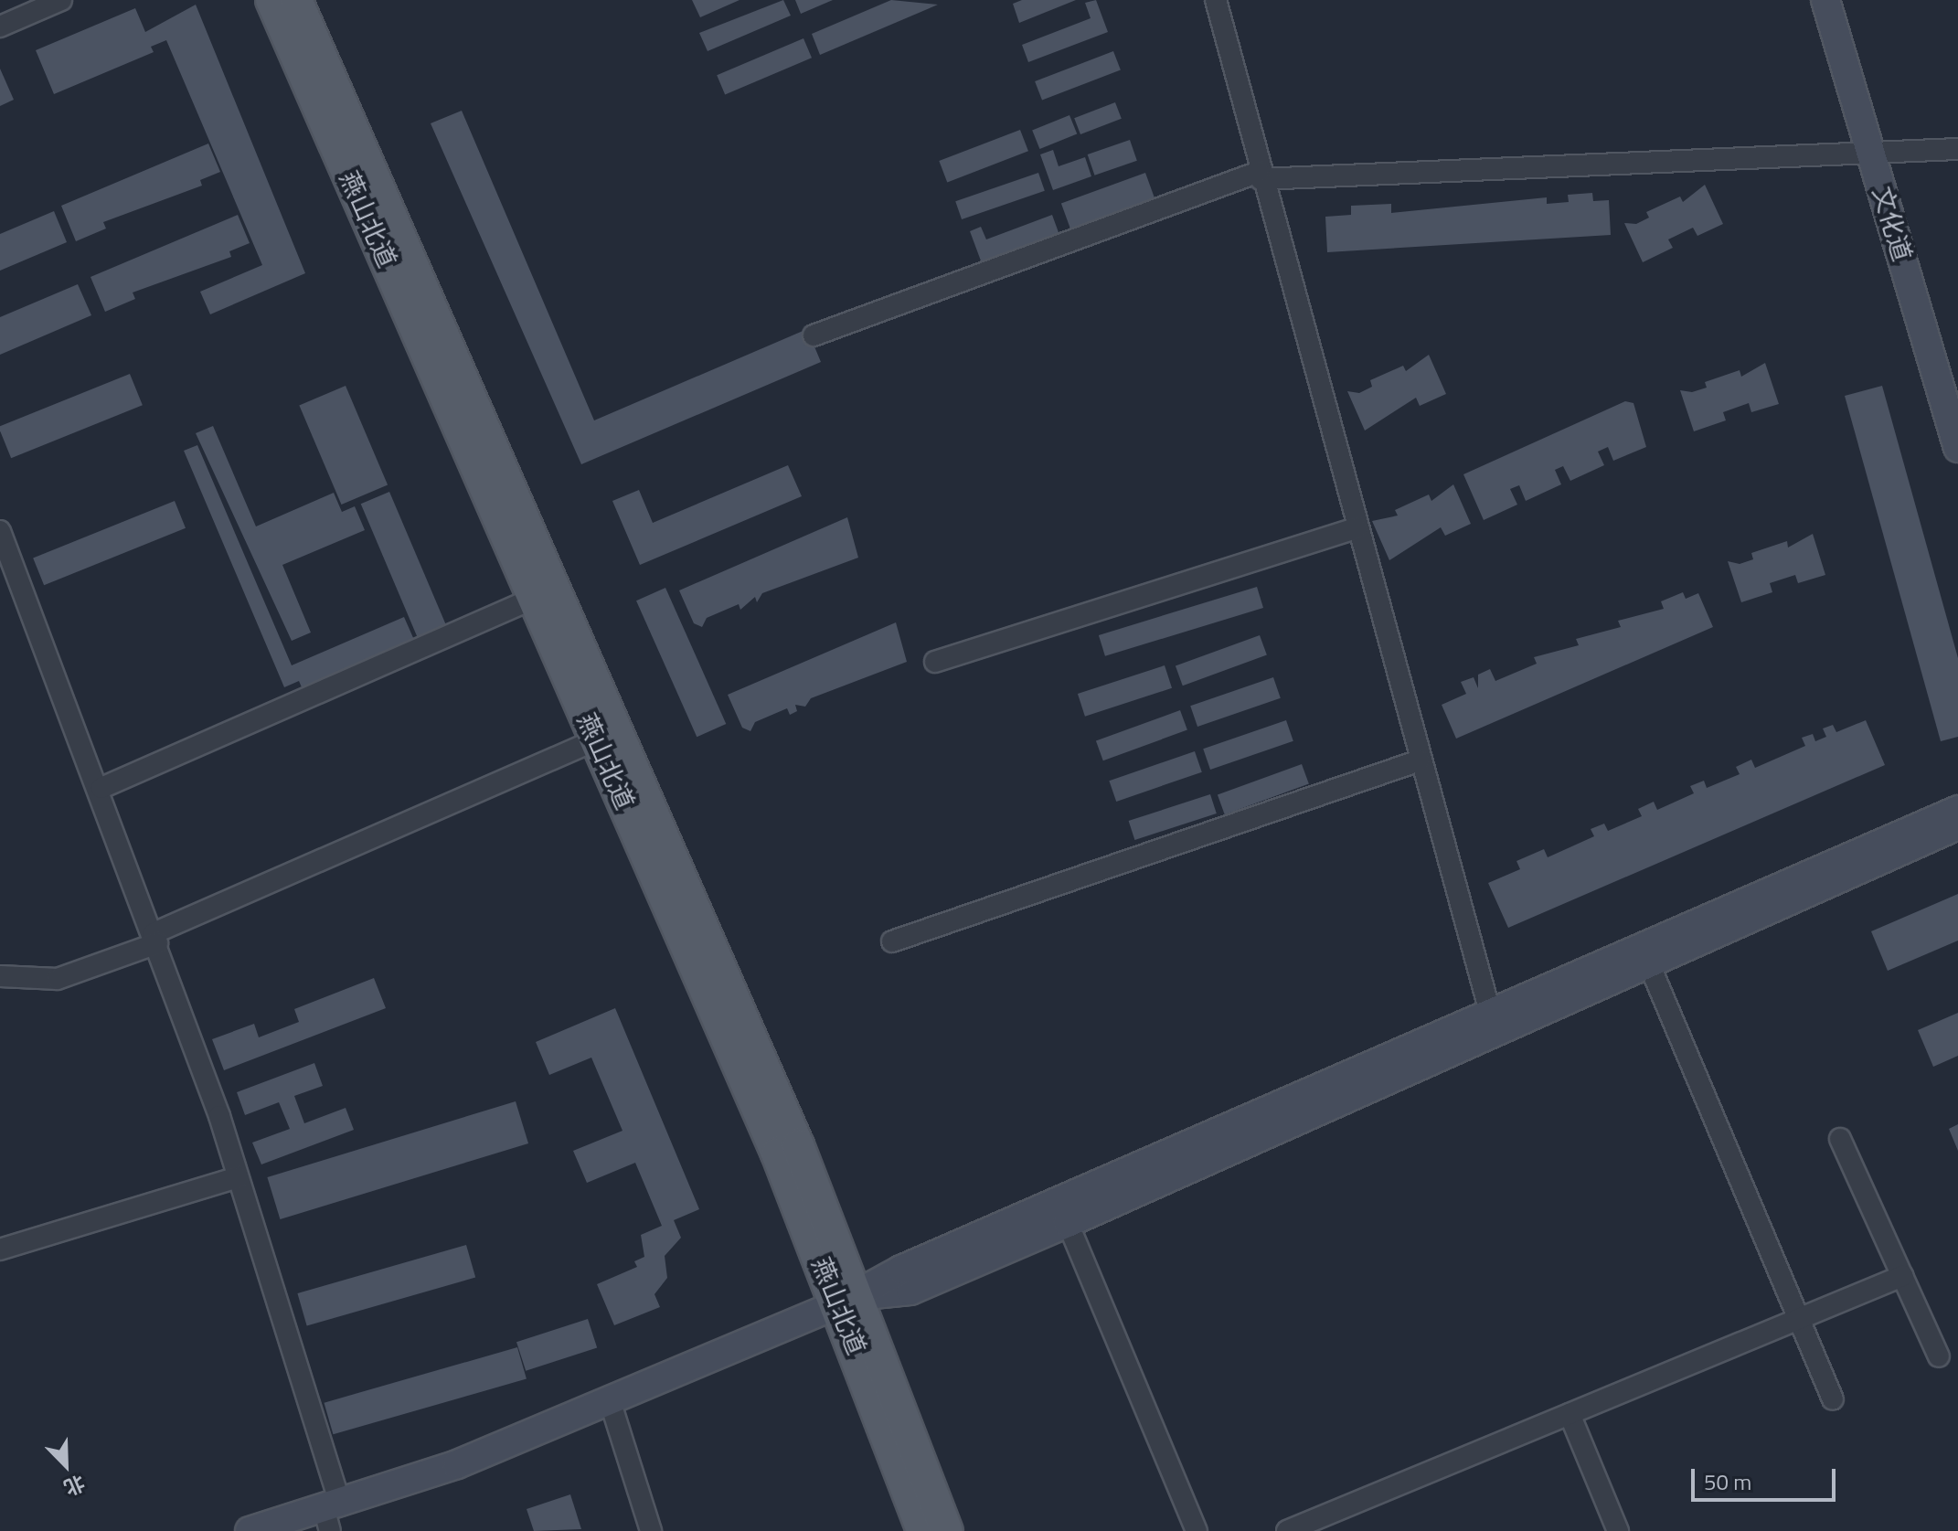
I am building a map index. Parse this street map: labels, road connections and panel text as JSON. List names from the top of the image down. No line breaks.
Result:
{"streets":{"main road":["燕山北道","文化道"]},"scale_bar":"50 m","north":"bottom right"}
